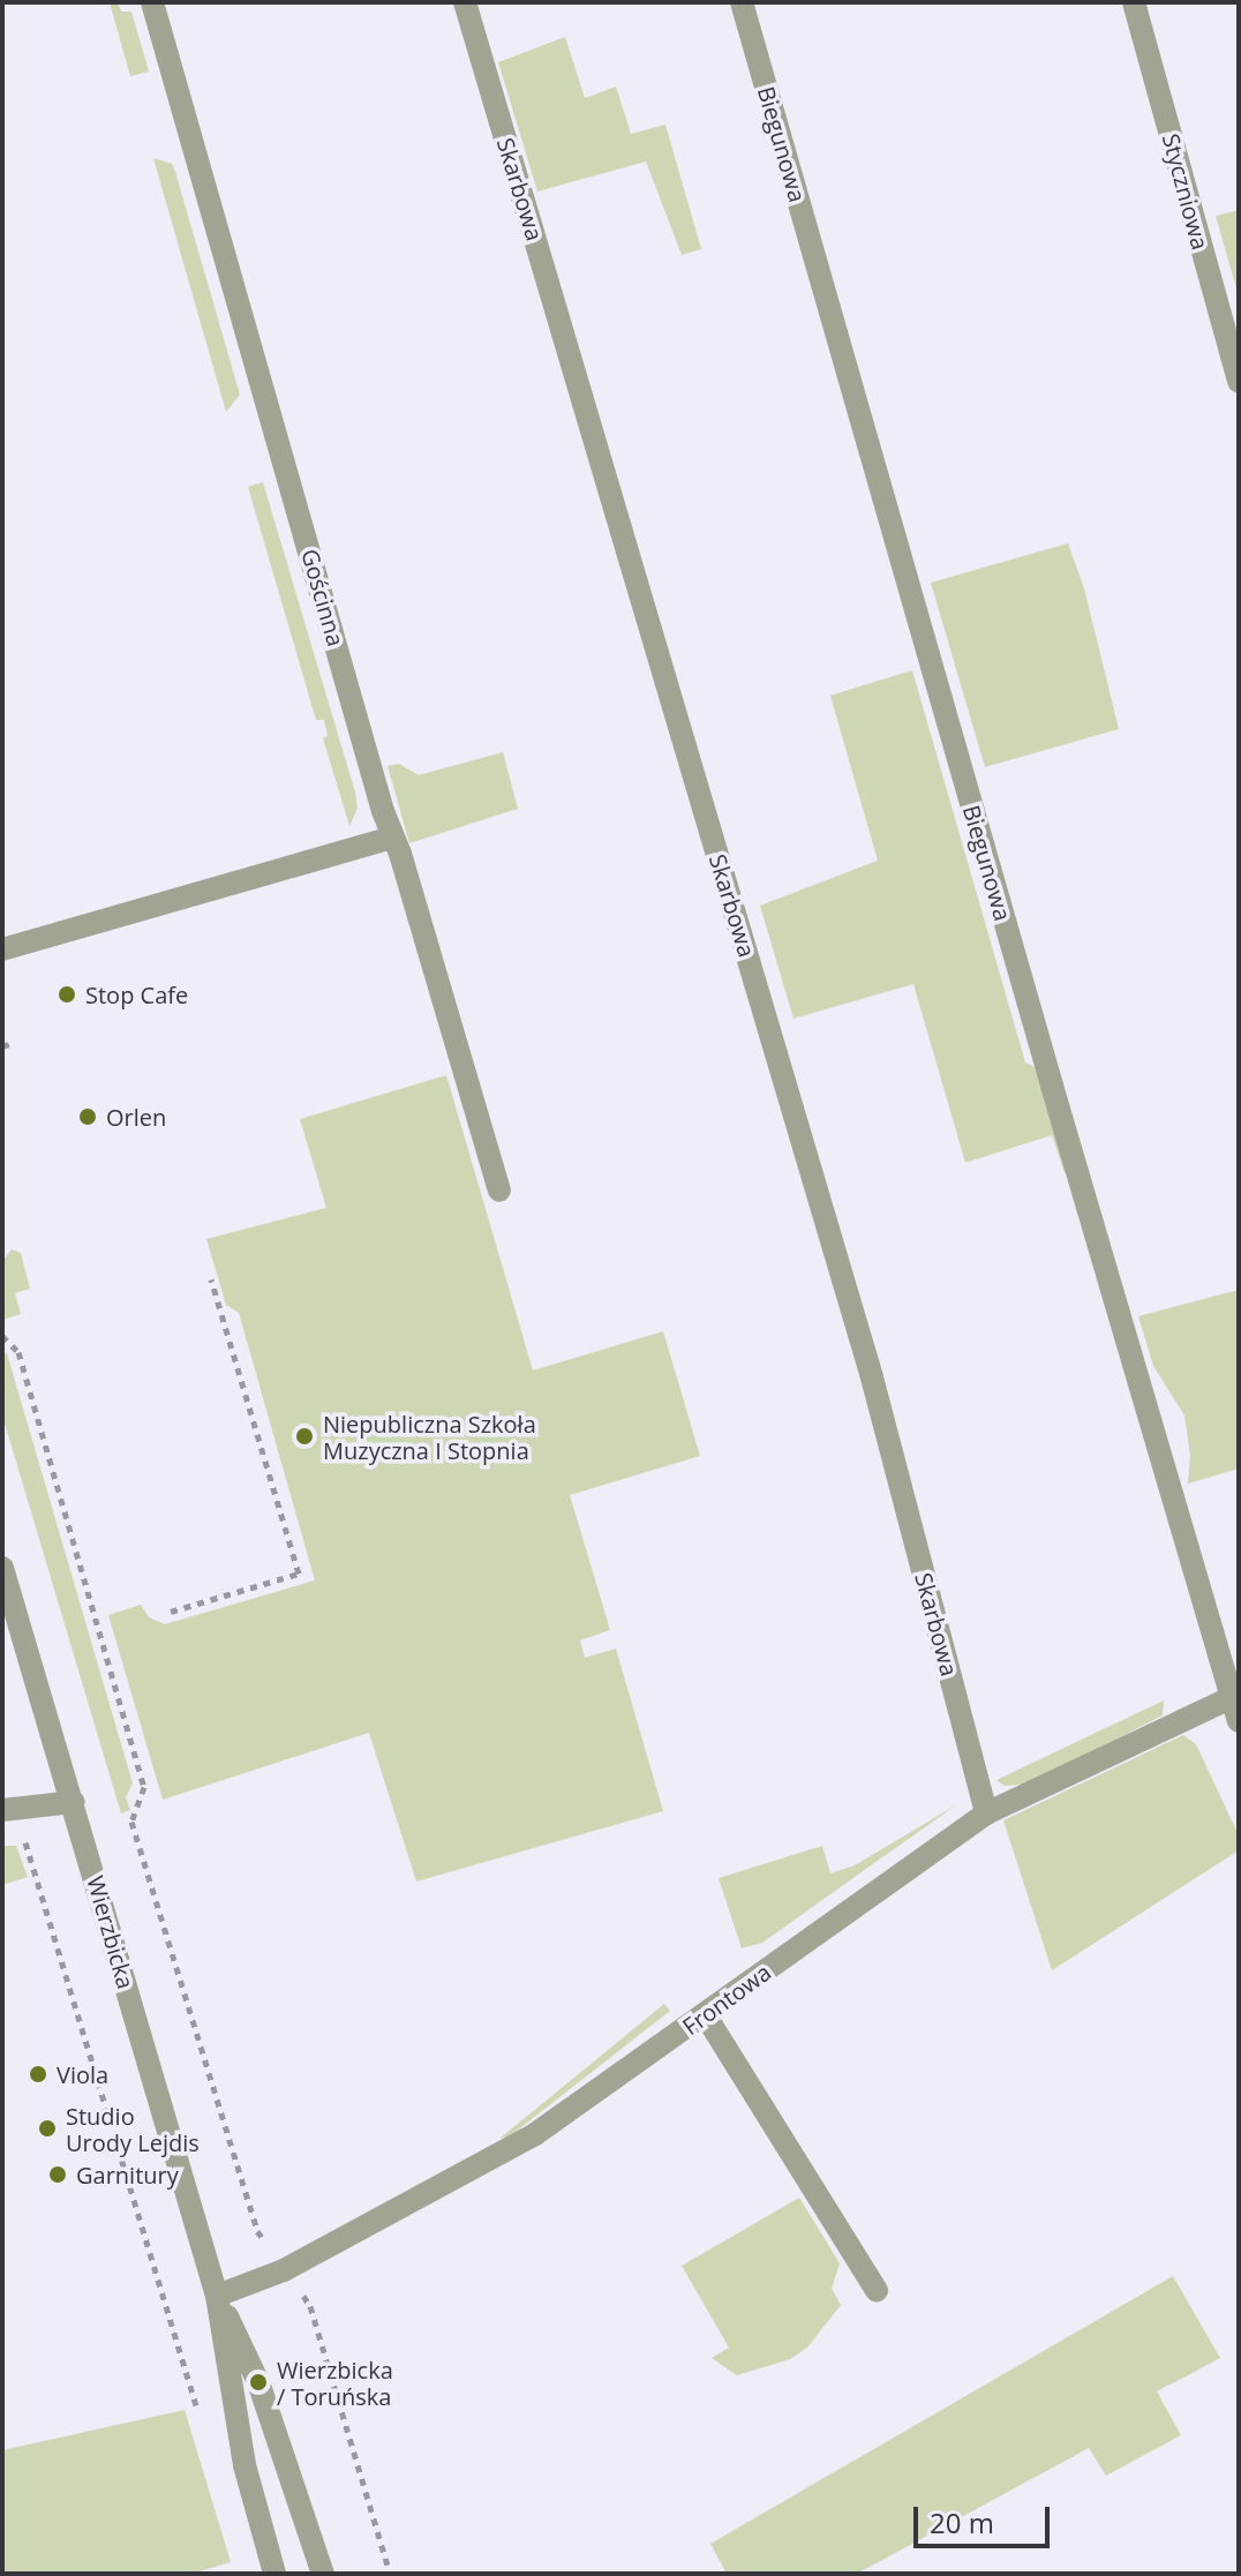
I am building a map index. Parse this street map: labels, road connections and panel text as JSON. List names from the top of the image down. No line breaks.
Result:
{"streets":{"street":["Biegunowa","Skarbowa","Styczniowa","Gościnna","Wierzbicka","Frontowa"]},"crossings":[["Biegunowa","Frontowa"],["Skarbowa","Frontowa"],["Wierzbicka","Frontowa"]],"places":["Stop Cafe","Orlen","Niepubliczna Szkoła Muzyczna I Stopnia","Viola","Studio Urody Lejdis","Garnitury","Wierzbicka / Toruńska"],"scale_bar":"20 m"}
